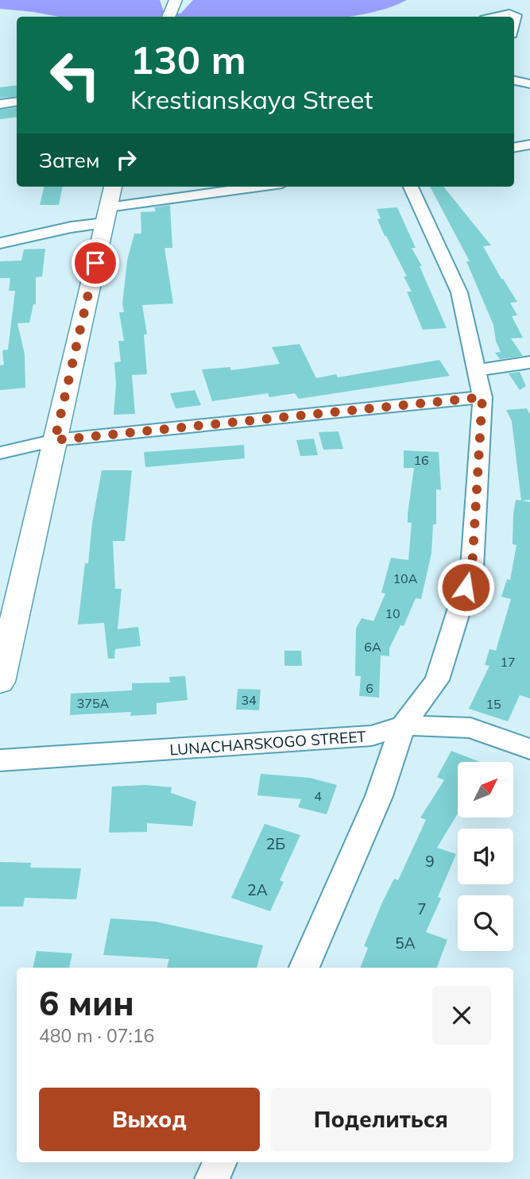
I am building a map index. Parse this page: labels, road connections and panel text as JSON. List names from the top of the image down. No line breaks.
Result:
{"streets":{"street":["LUNACHARSKOGO STREET"]},"house_numbers":["16","10А","10","6А","17","6","34","375А","15","4","2Б","9","2А","7","5А"],"north":"top right","page":{"turn":["130 m","Krestianskaya Street"],"then":"Затем","heading":["6 мин","480 m · 07:16"],"buttons":["Выход","Поделиться"]}}
